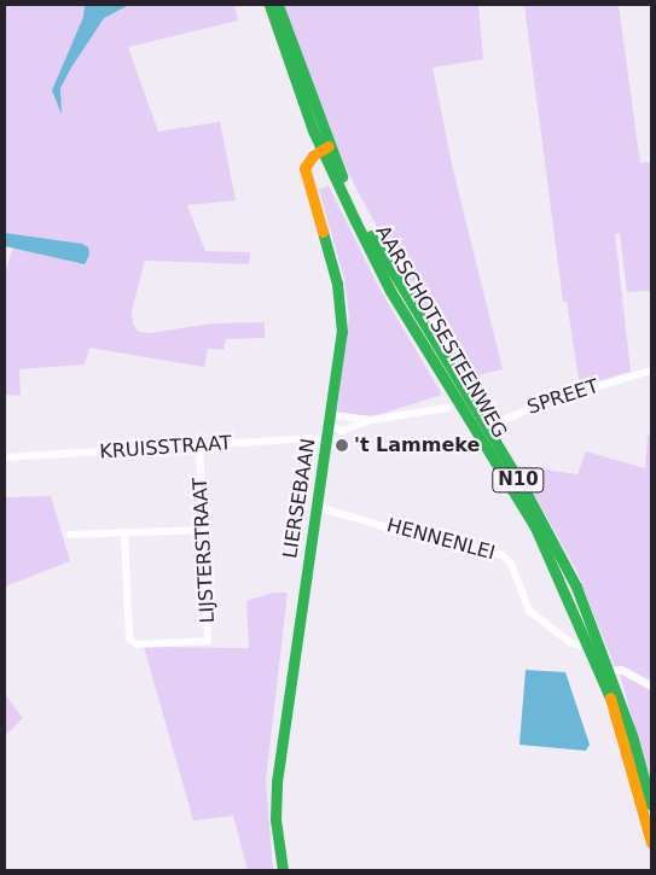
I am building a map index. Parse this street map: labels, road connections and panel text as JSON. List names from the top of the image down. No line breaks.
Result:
{"streets":{"main road":["AARSCHOTSESTEENWEG","N10","LIERSEBAAN"],"street":["SPREET","KRUISSTRAAT","HENNENLEI","LIJSTERSTRAAT"]},"crossings":[["AARSCHOTSESTEENWEG","SPREET"],["AARSCHOTSESTEENWEG","LIERSEBAAN"],["AARSCHOTSESTEENWEG","HENNENLEI"],["KRUISSTRAAT","LIERSEBAAN"],["KRUISSTRAAT","LIJSTERSTRAAT"],["LIERSEBAAN","HENNENLEI"]],"places":["'t Lammeke"]}
